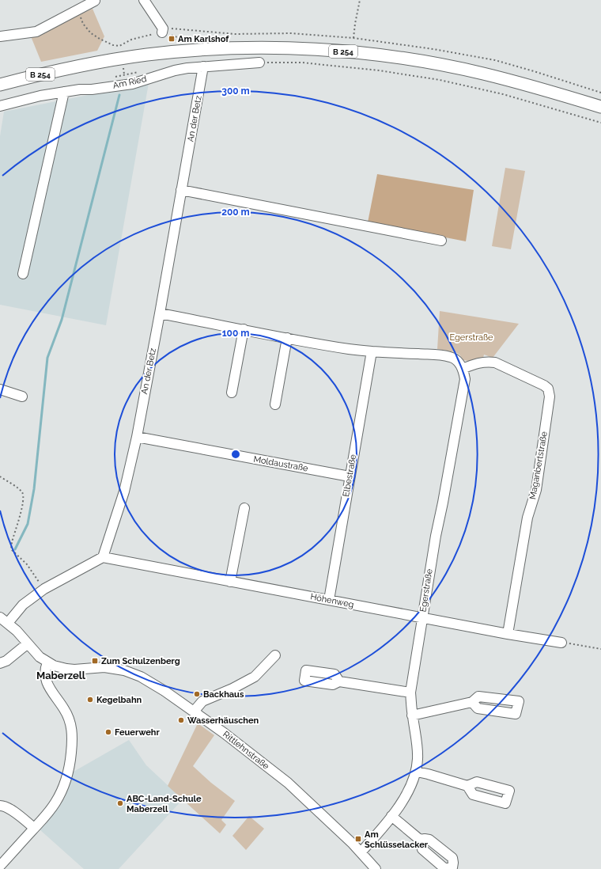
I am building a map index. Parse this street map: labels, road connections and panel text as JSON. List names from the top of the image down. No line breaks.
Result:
{"streets":{"main road":["B 254"],"street":["Am Ried","An der Betz","Moldaustraße","Maganbertstraße","Elbestraße","Egerstraße","Höhenweg","Rittlehnstraße"]},"crossings":[["Am Ried","An der Betz"],["An der Betz","Moldaustraße"],["An der Betz","Höhenweg"],["Moldaustraße","Elbestraße"],["Maganbertstraße","Egerstraße"],["Maganbertstraße","Höhenweg"],["Elbestraße","Höhenweg"],["Egerstraße","Höhenweg"]],"districts":["Maberzell"],"parks":["Egerstraße"],"places":{"transit":["Am Karlshof","Zum Schulzenberg","Am Schlüsselacker"],"other":["Backhaus","Kegelbahn","Wasserhäuschen","Feuerwehr","ABC-Land-Schule Maberzell"]},"rings":["300 m","200 m","100 m"]}
